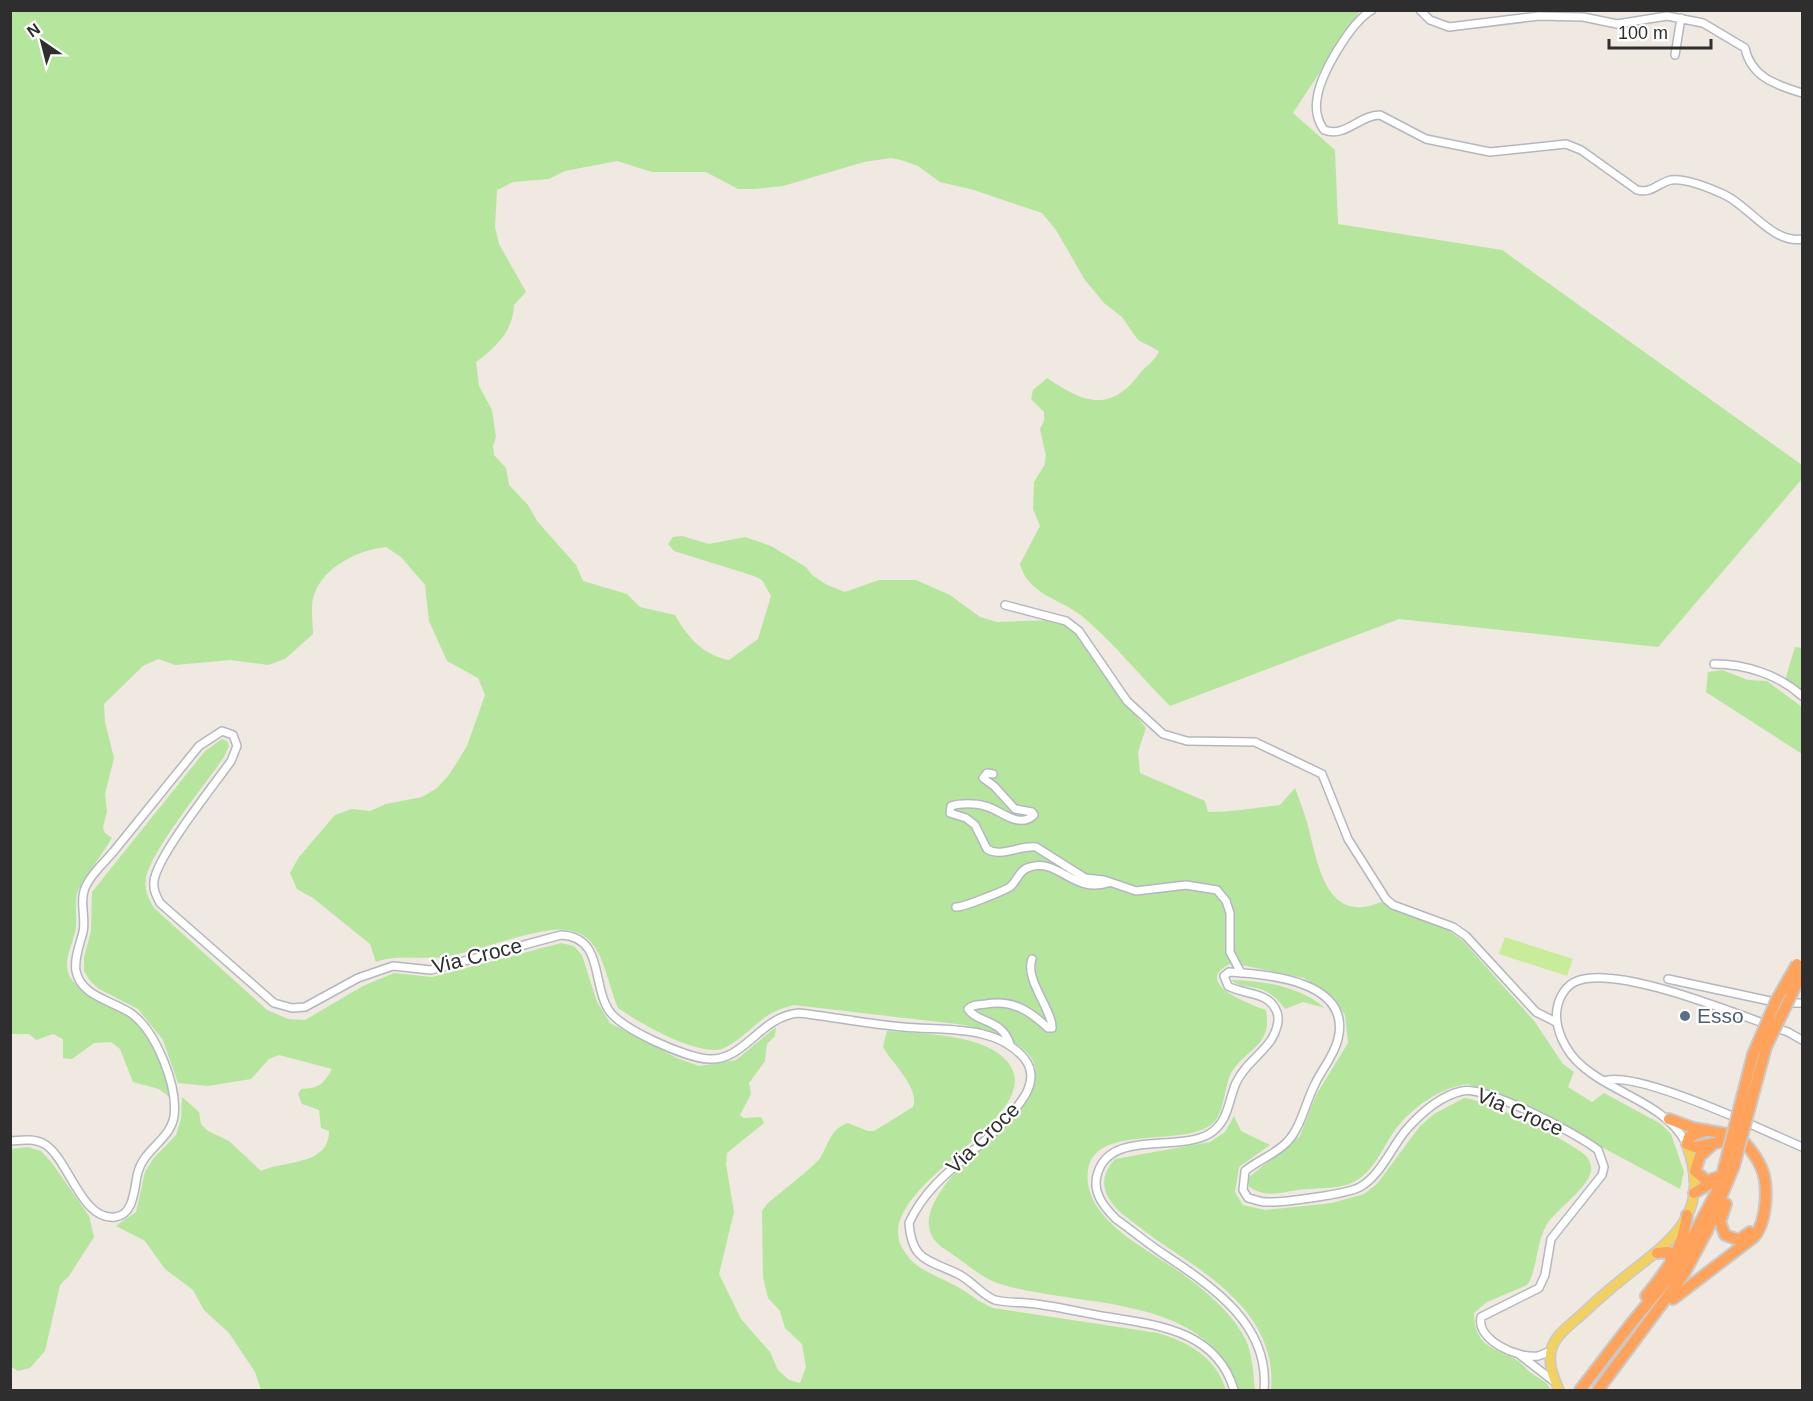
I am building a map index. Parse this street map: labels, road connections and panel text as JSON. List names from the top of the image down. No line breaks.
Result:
{"streets":{"street":["Via Croce"]},"places":["Esso"],"scale_bar":"100 m","north":"top left"}
